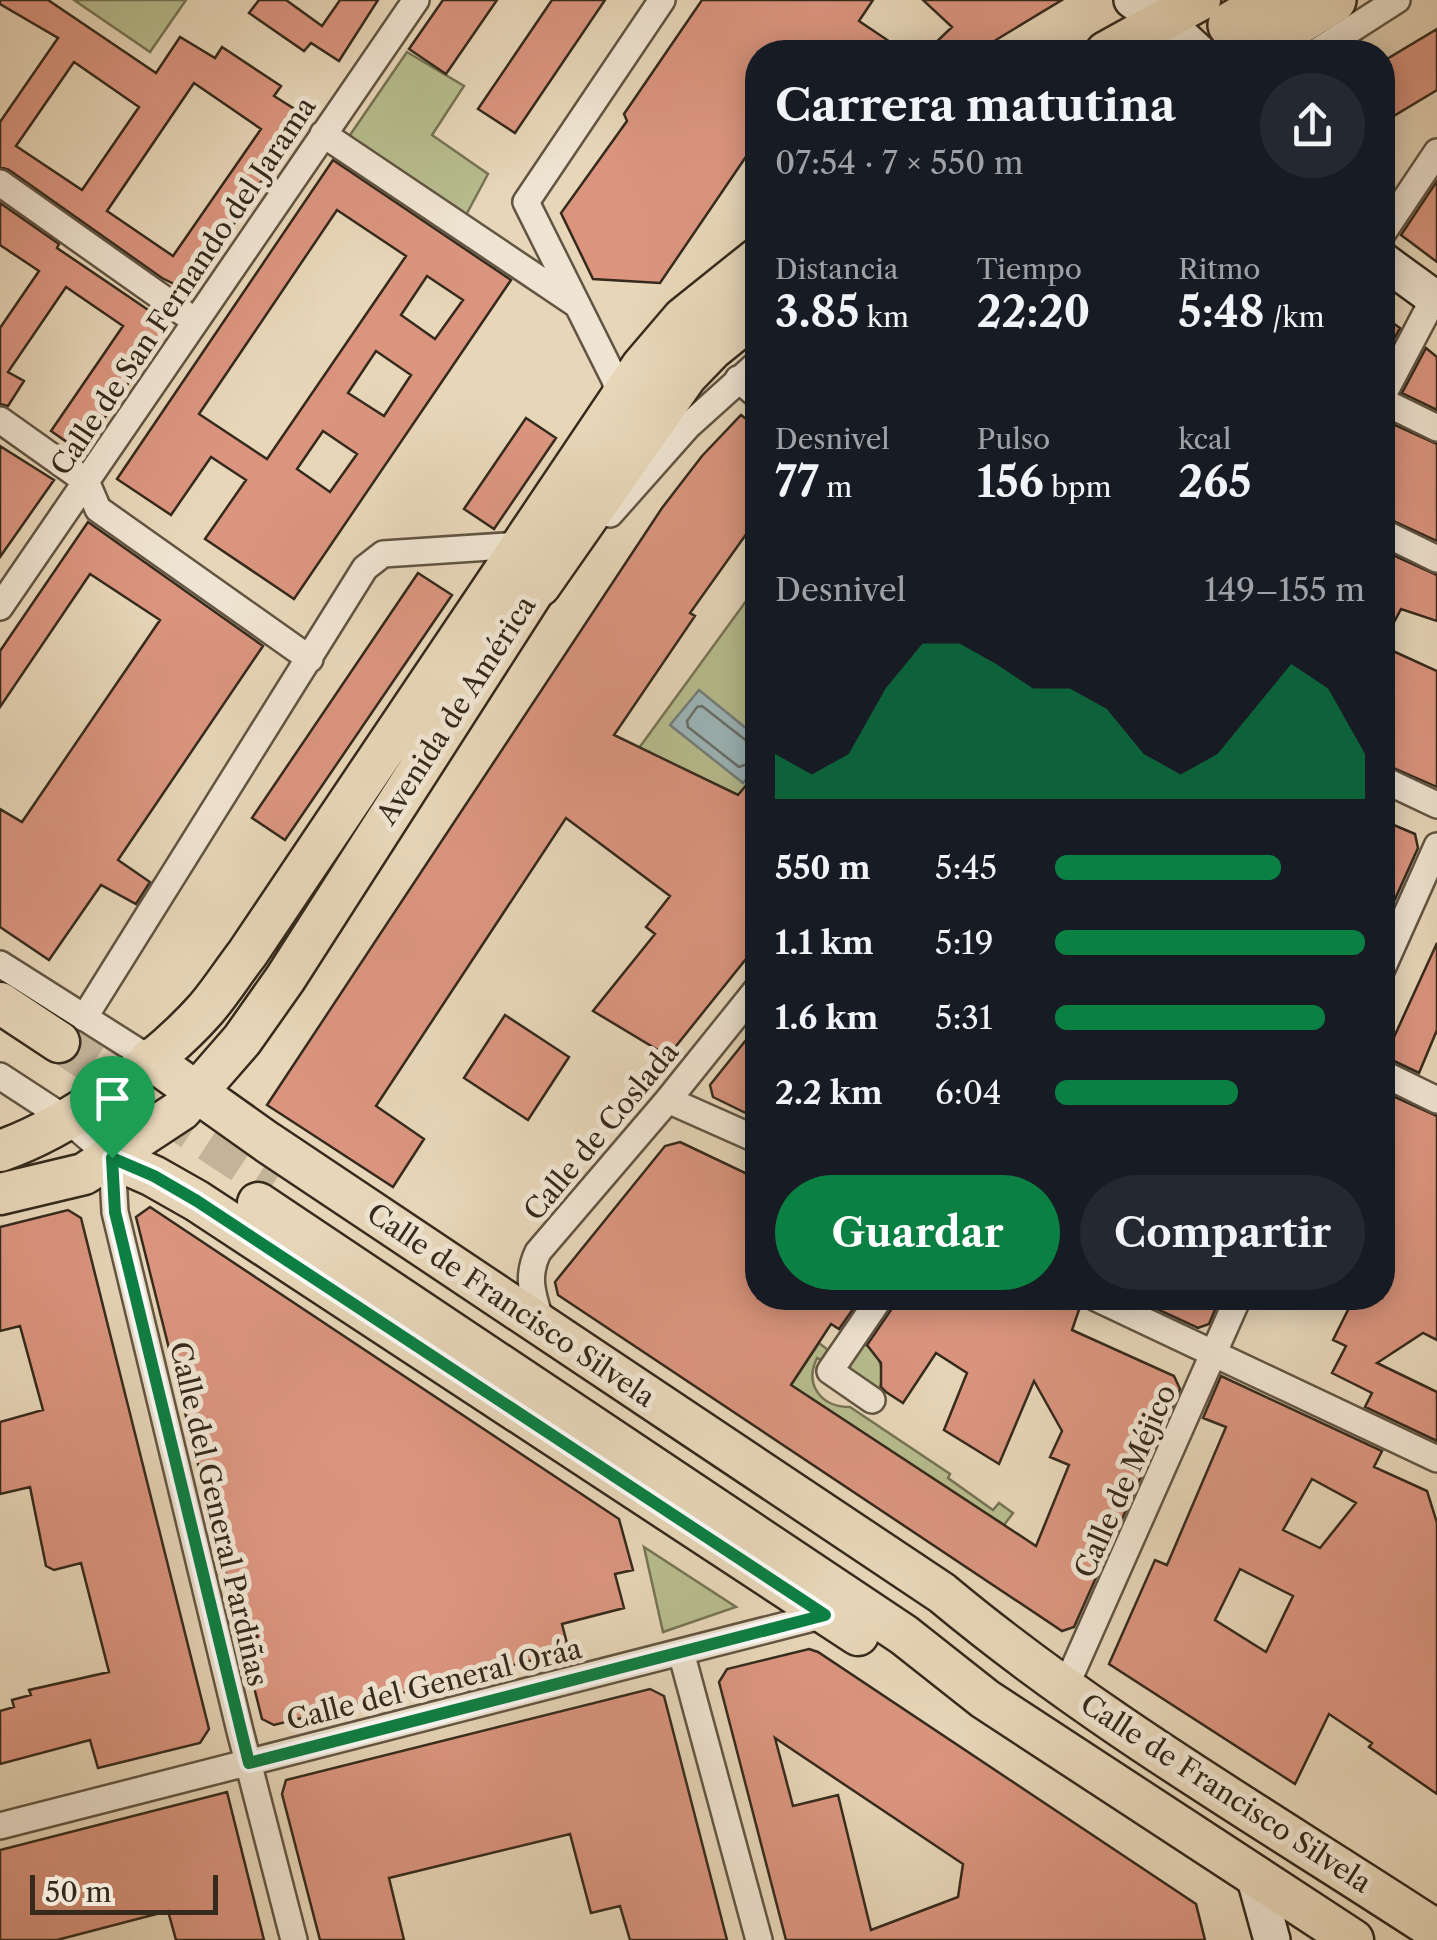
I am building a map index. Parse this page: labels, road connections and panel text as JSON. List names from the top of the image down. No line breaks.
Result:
{"streets":{"main road":["Avenida de América","Calle de Francisco Silvela"],"street":["Calle de San Fernando del Jarama","Calle de Coslada","Calle de Méjico","Calle del General Pardiñas","Calle del General Oráa"]},"crossings":[["Avenida de América","Calle de Francisco Silvela"],["Avenida de América","Calle del General Pardiñas"],["Calle de Coslada","Calle de Francisco Silvela"],["Calle de Francisco Silvela","Calle de Méjico"],["Calle de Francisco Silvela","Calle del General Pardiñas"],["Calle de Francisco Silvela","Calle del General Oráa"],["Calle del General Pardiñas","Calle del General Oráa"]],"scale_bar":"50 m","page":{"heading":["Carrera matutina","07:54 · 7 × 550 m"],"stats":[["Distancia","3.85 km"],["Tiempo","22:20"],["Ritmo","5:48 /km"],["Desnivel","77 m"],["Pulso","156 bpm"],["kcal","265"]],"chart":["Desnivel","149–155 m"],"list":[{"name":"550 m","note":"5:45"},{"name":"1.1 km","note":"5:19"},{"name":"1.6 km","note":"5:31"},{"name":"2.2 km","note":"6:04"}],"buttons":["Guardar","Compartir"],"scale":"50 m"}}
